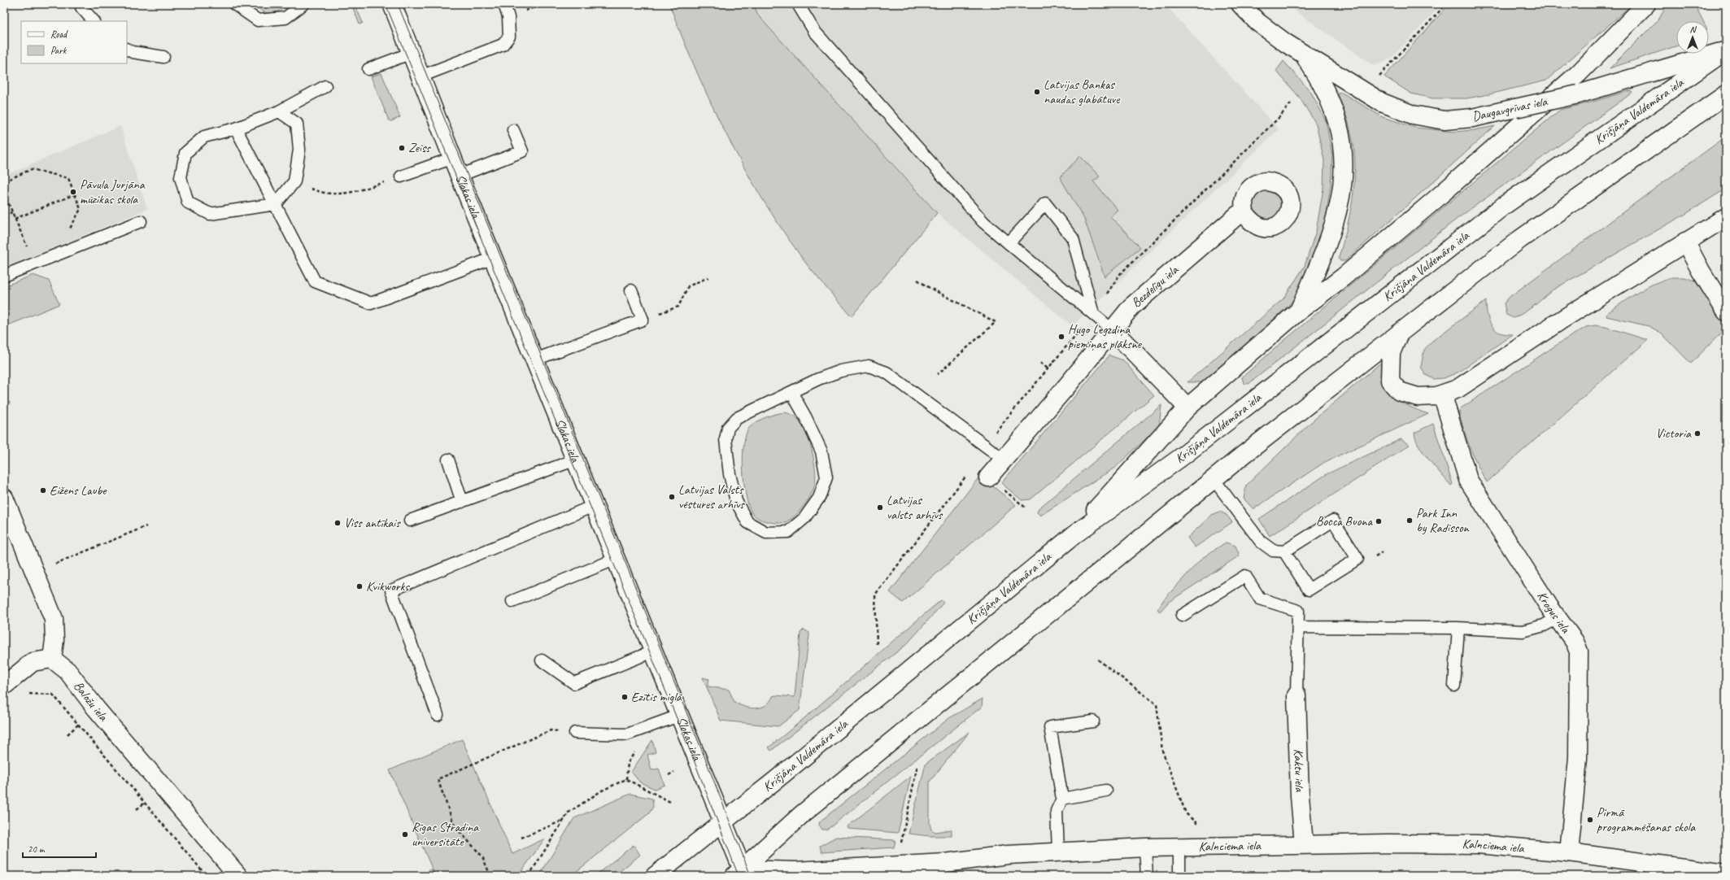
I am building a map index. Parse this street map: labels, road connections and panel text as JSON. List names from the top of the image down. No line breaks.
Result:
{"streets":{"main road":["Daugavgrīvas iela","Krišjāņa Valdemāra iela","Slokas iela","Bezdelīgu iela","Krogus iela","Baložu iela","Kaktu iela","Kalnciema iela"]},"crossings":[["Daugavgrīvas iela","Krišjāņa Valdemāra iela"],["Krišjāņa Valdemāra iela","Slokas iela"],["Slokas iela","Kalnciema iela"],["Krogus iela","Kalnciema iela"],["Kaktu iela","Kalnciema iela"]],"places":["Latvijas Bankas naudas glabātuve","Zeiss","Pāvula Jurjāna mūzikas skola","Hugo Legzdiņa piemiņas plāksne","Victoria","Eižens Laube","Latvijas Valsts vēstures arhīvs","Latvijas valsts arhīvs","Park Inn by Radisson","Bocca Buona","Viss antīkais","Kvikworks","Ezītis miglā","Pirmā programmēšanas skola","Rīgas Stradiņa universitāte"],"legend":["Road","Park"],"scale_bar":"20 m","north":"top"}
